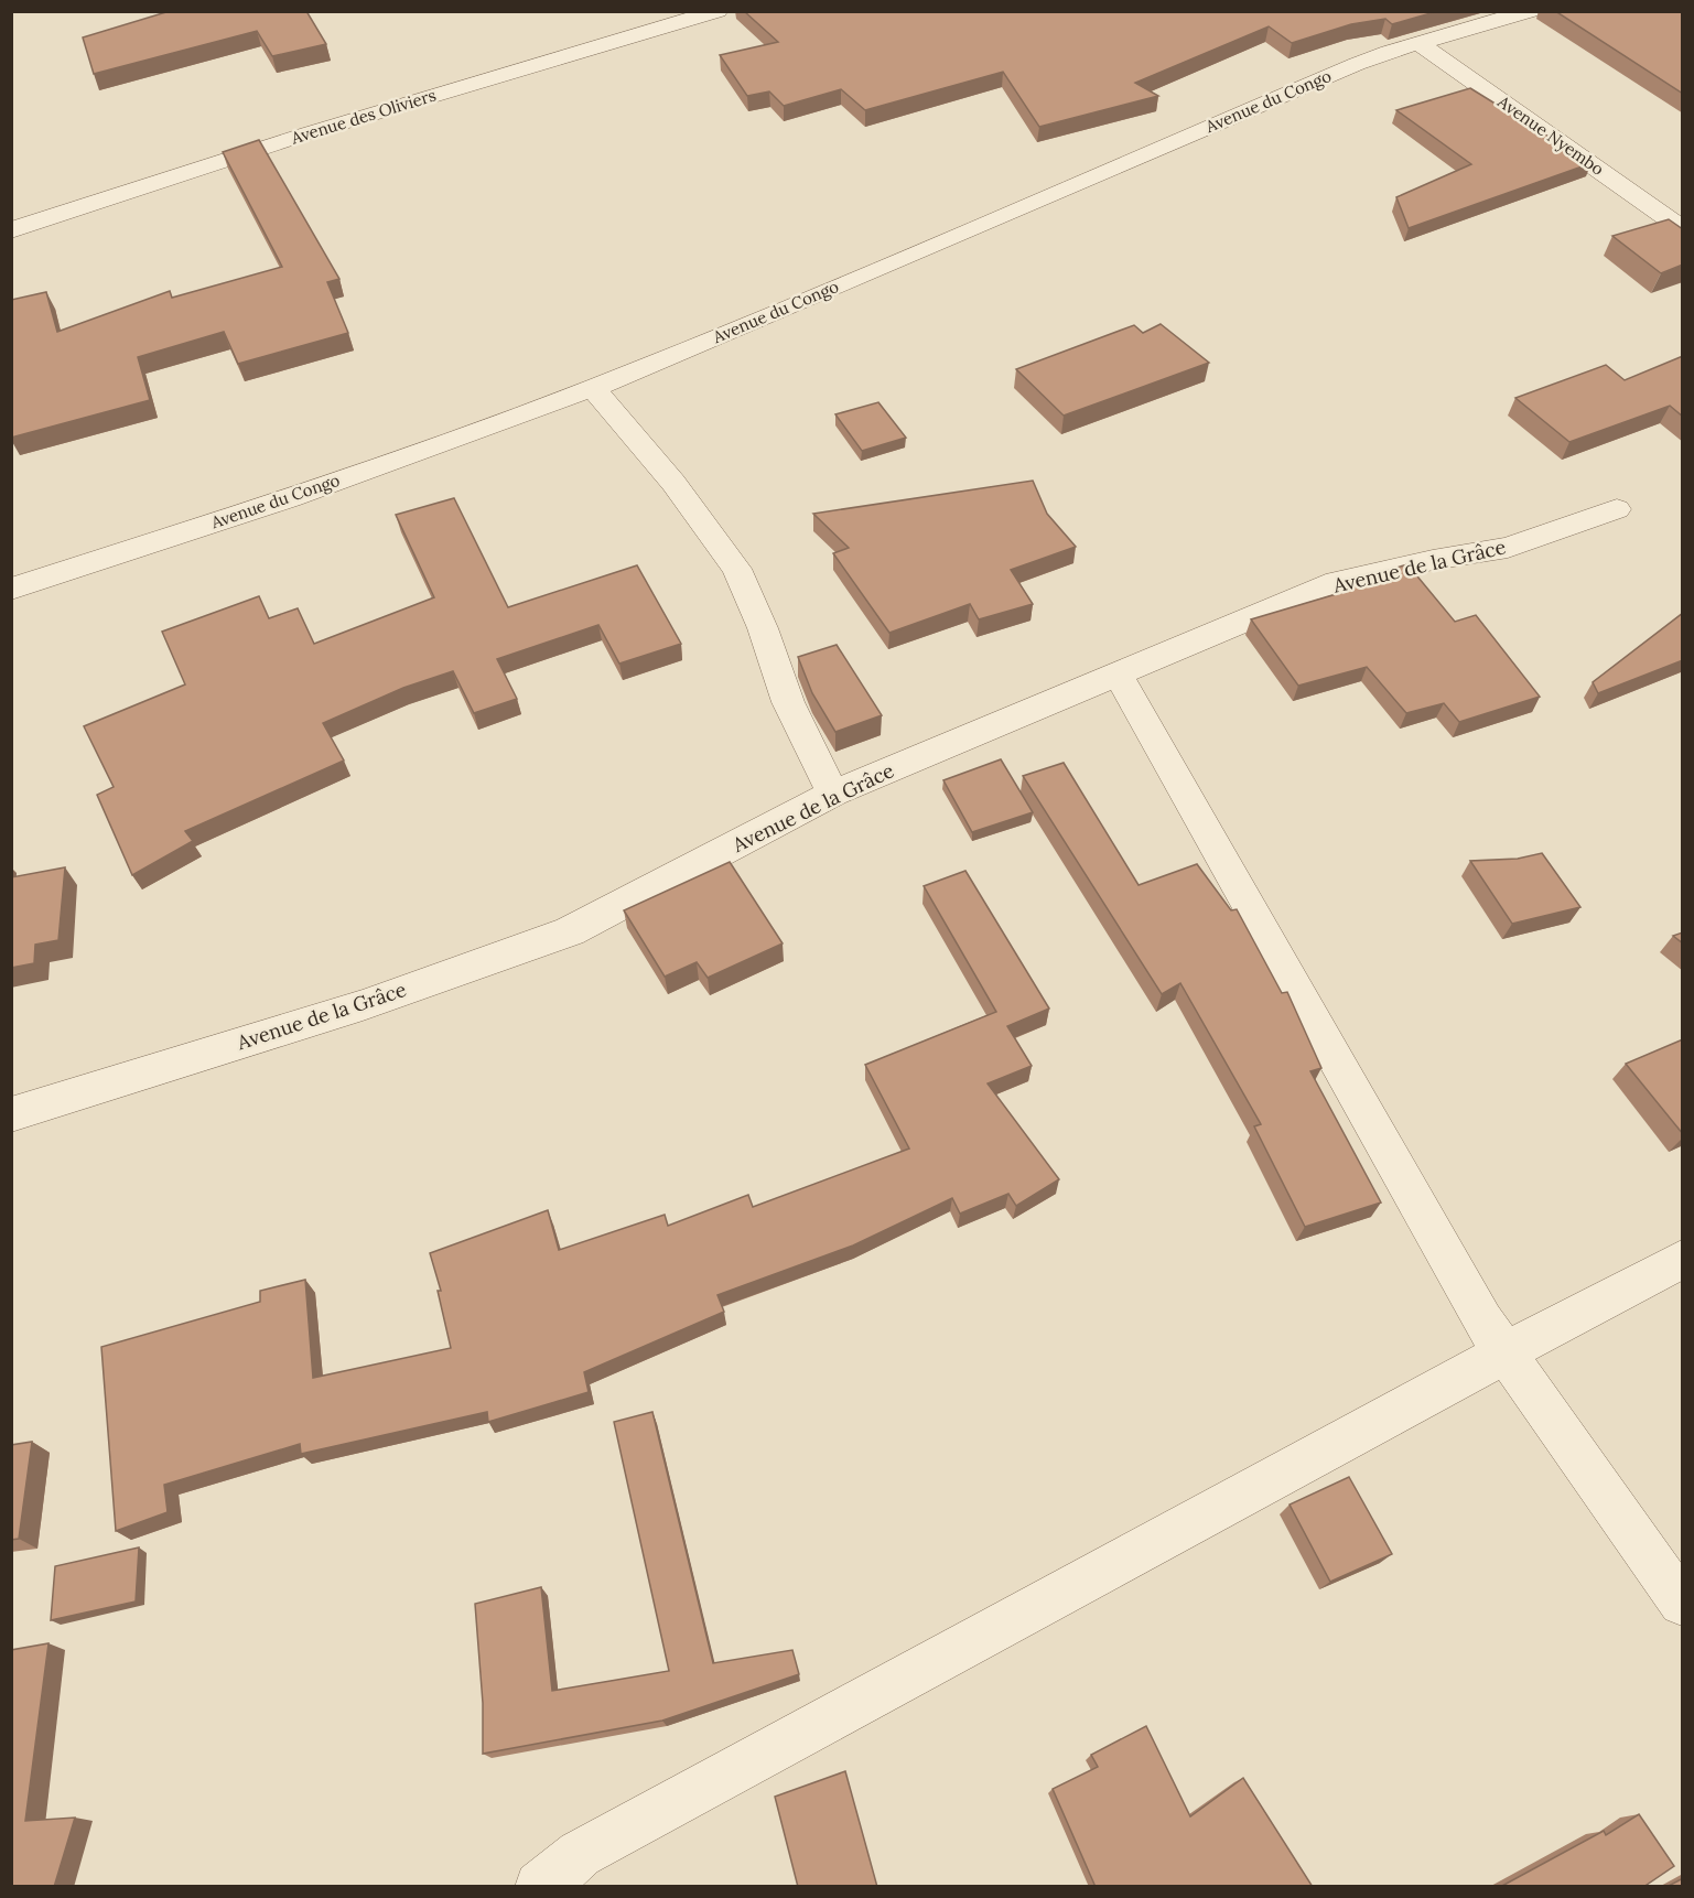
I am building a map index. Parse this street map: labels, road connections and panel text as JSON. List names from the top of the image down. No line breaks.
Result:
{"streets":{"street":["Avenue du Congo","Avenue des Oliviers","Avenue Nyembo","Avenue de la Grâce"]},"crossings":[["Avenue du Congo","Avenue Nyembo"]]}
